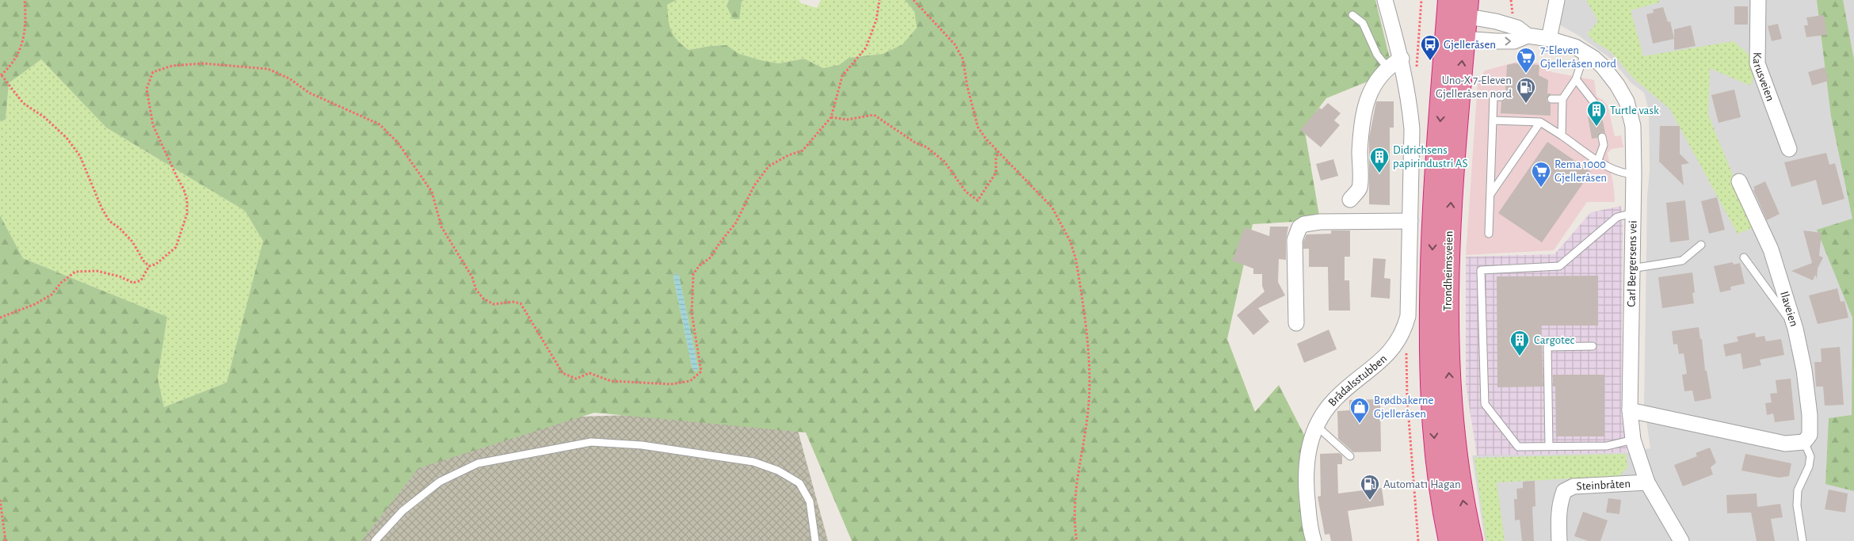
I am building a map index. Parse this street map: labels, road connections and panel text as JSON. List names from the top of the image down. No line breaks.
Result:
{"streets":{"highway":["Trondheimsveien"],"street":["Karusveien","Carl Bergersens vei","Ilaveien","Brådalsstubben","Steinbråten"]},"crossings":[["Carl Bergersens vei","Trondheimsveien"],["Carl Bergersens vei","Steinbråten"]],"places":{"bus stop":["Gjelleråsen"],"supermarket":["7-Eleven Gjelleråsen nord","Rema 1000 Gjelleråsen"],"fuel station":["Uno-X 7-Eleven Gjelleråsen nord","Automat1 Hagan"],"building":["Turtle vask","Didrichsens papirindustri AS","Cargotec"],"shop":["Brødbakerne Gjelleråsen"]}}
